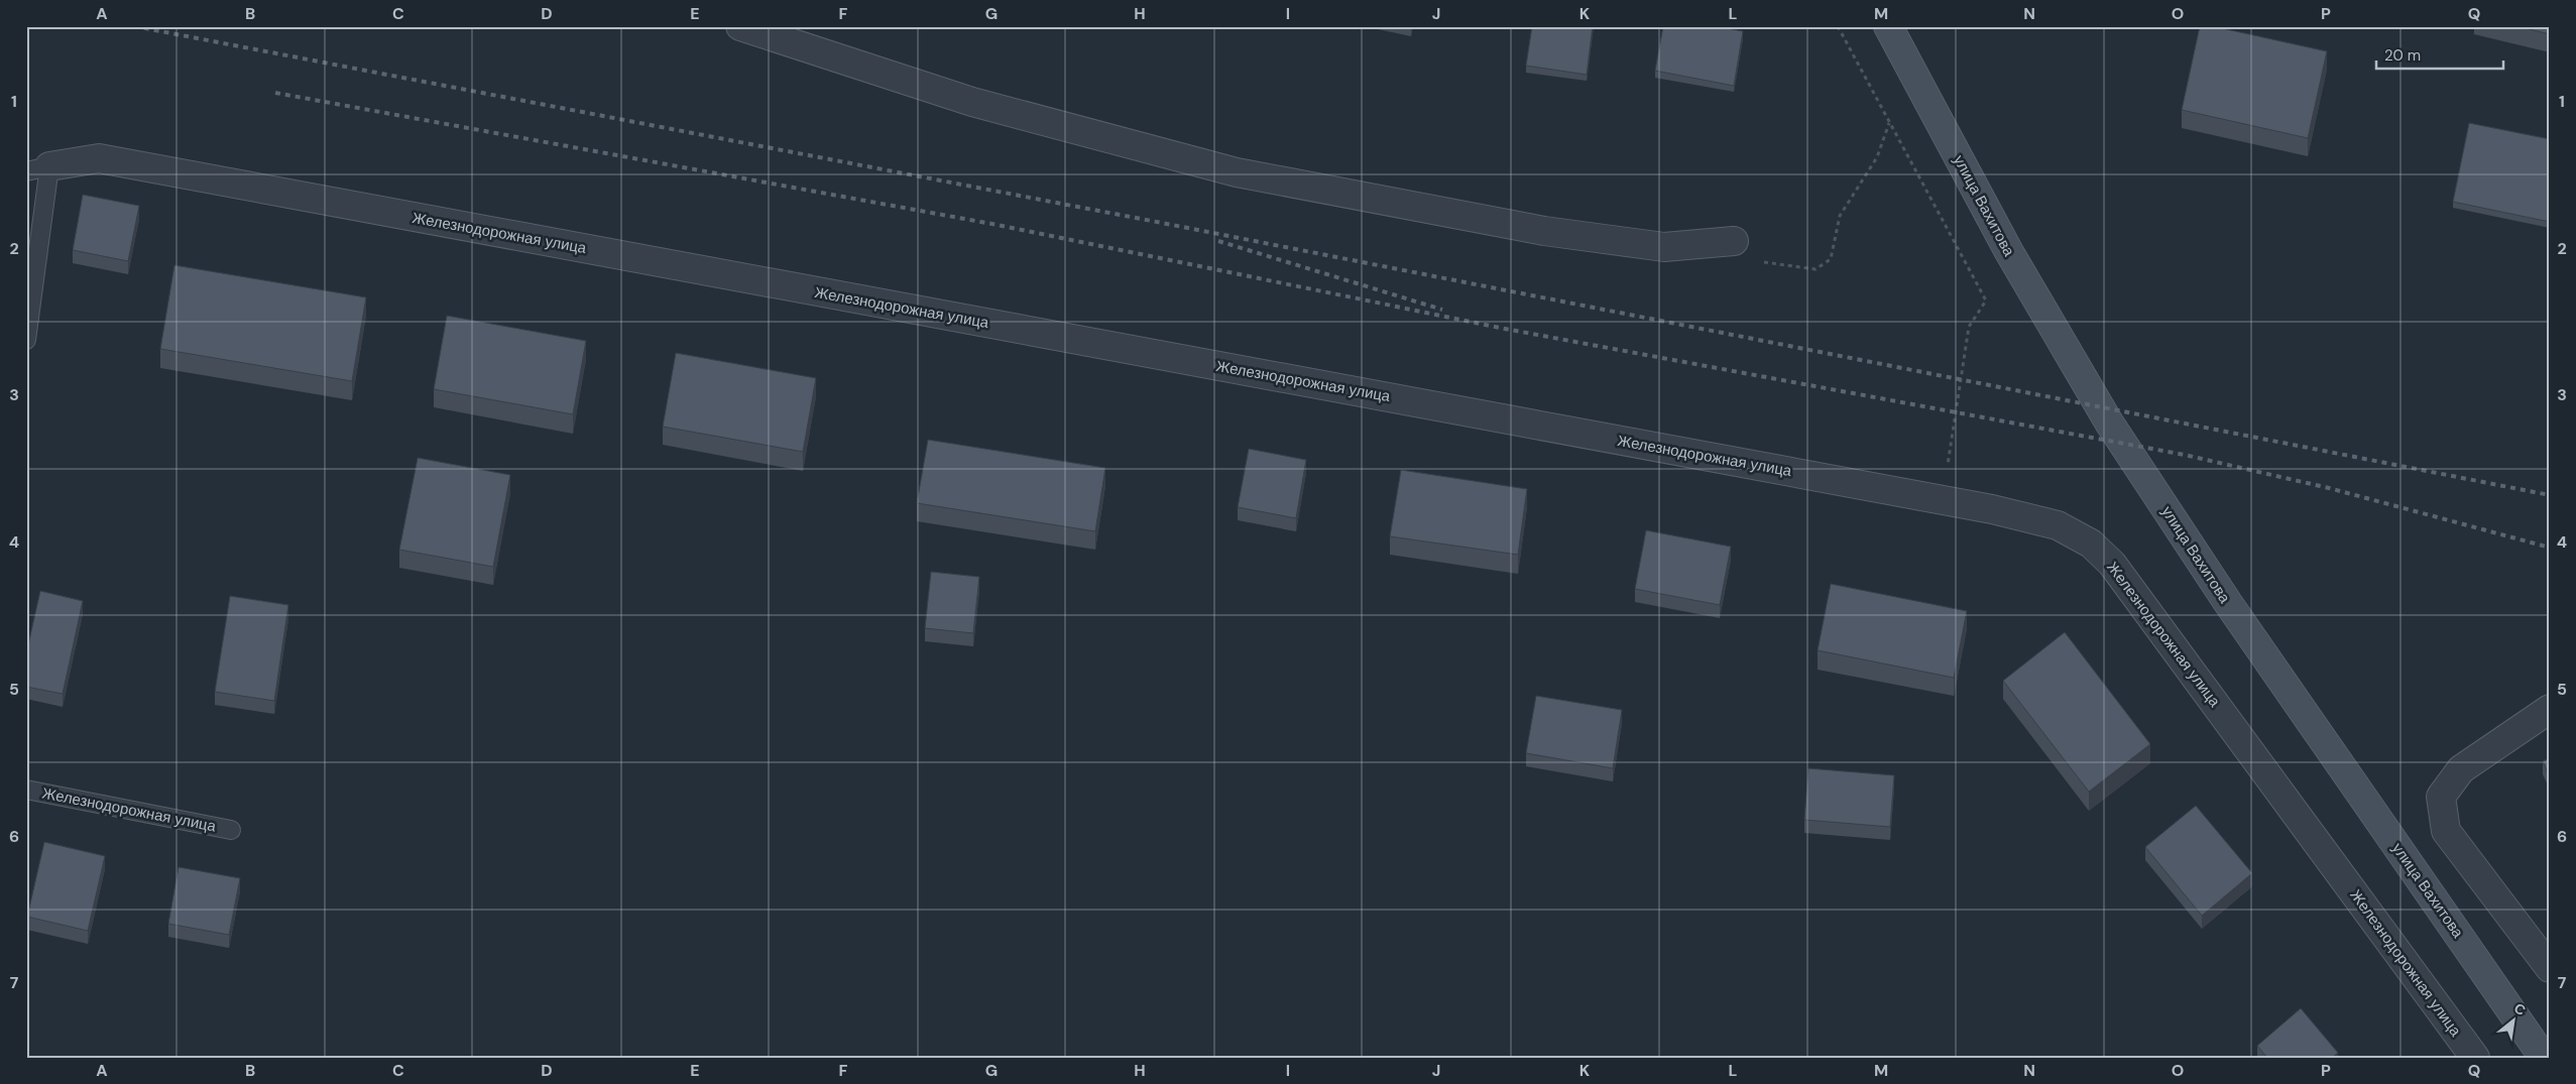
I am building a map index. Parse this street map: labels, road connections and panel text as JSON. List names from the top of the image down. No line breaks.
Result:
{"streets":{"main road":["улица Вахитова"],"street":["Железнодорожная улица"]},"scale_bar":"20 m","north":"top right","grid":{"columns":["A","B","C","D","E","F","G","H","I","J","K","L","M","N","O","P","Q"],"rows":["1","2","3","4","5","6","7"]}}
